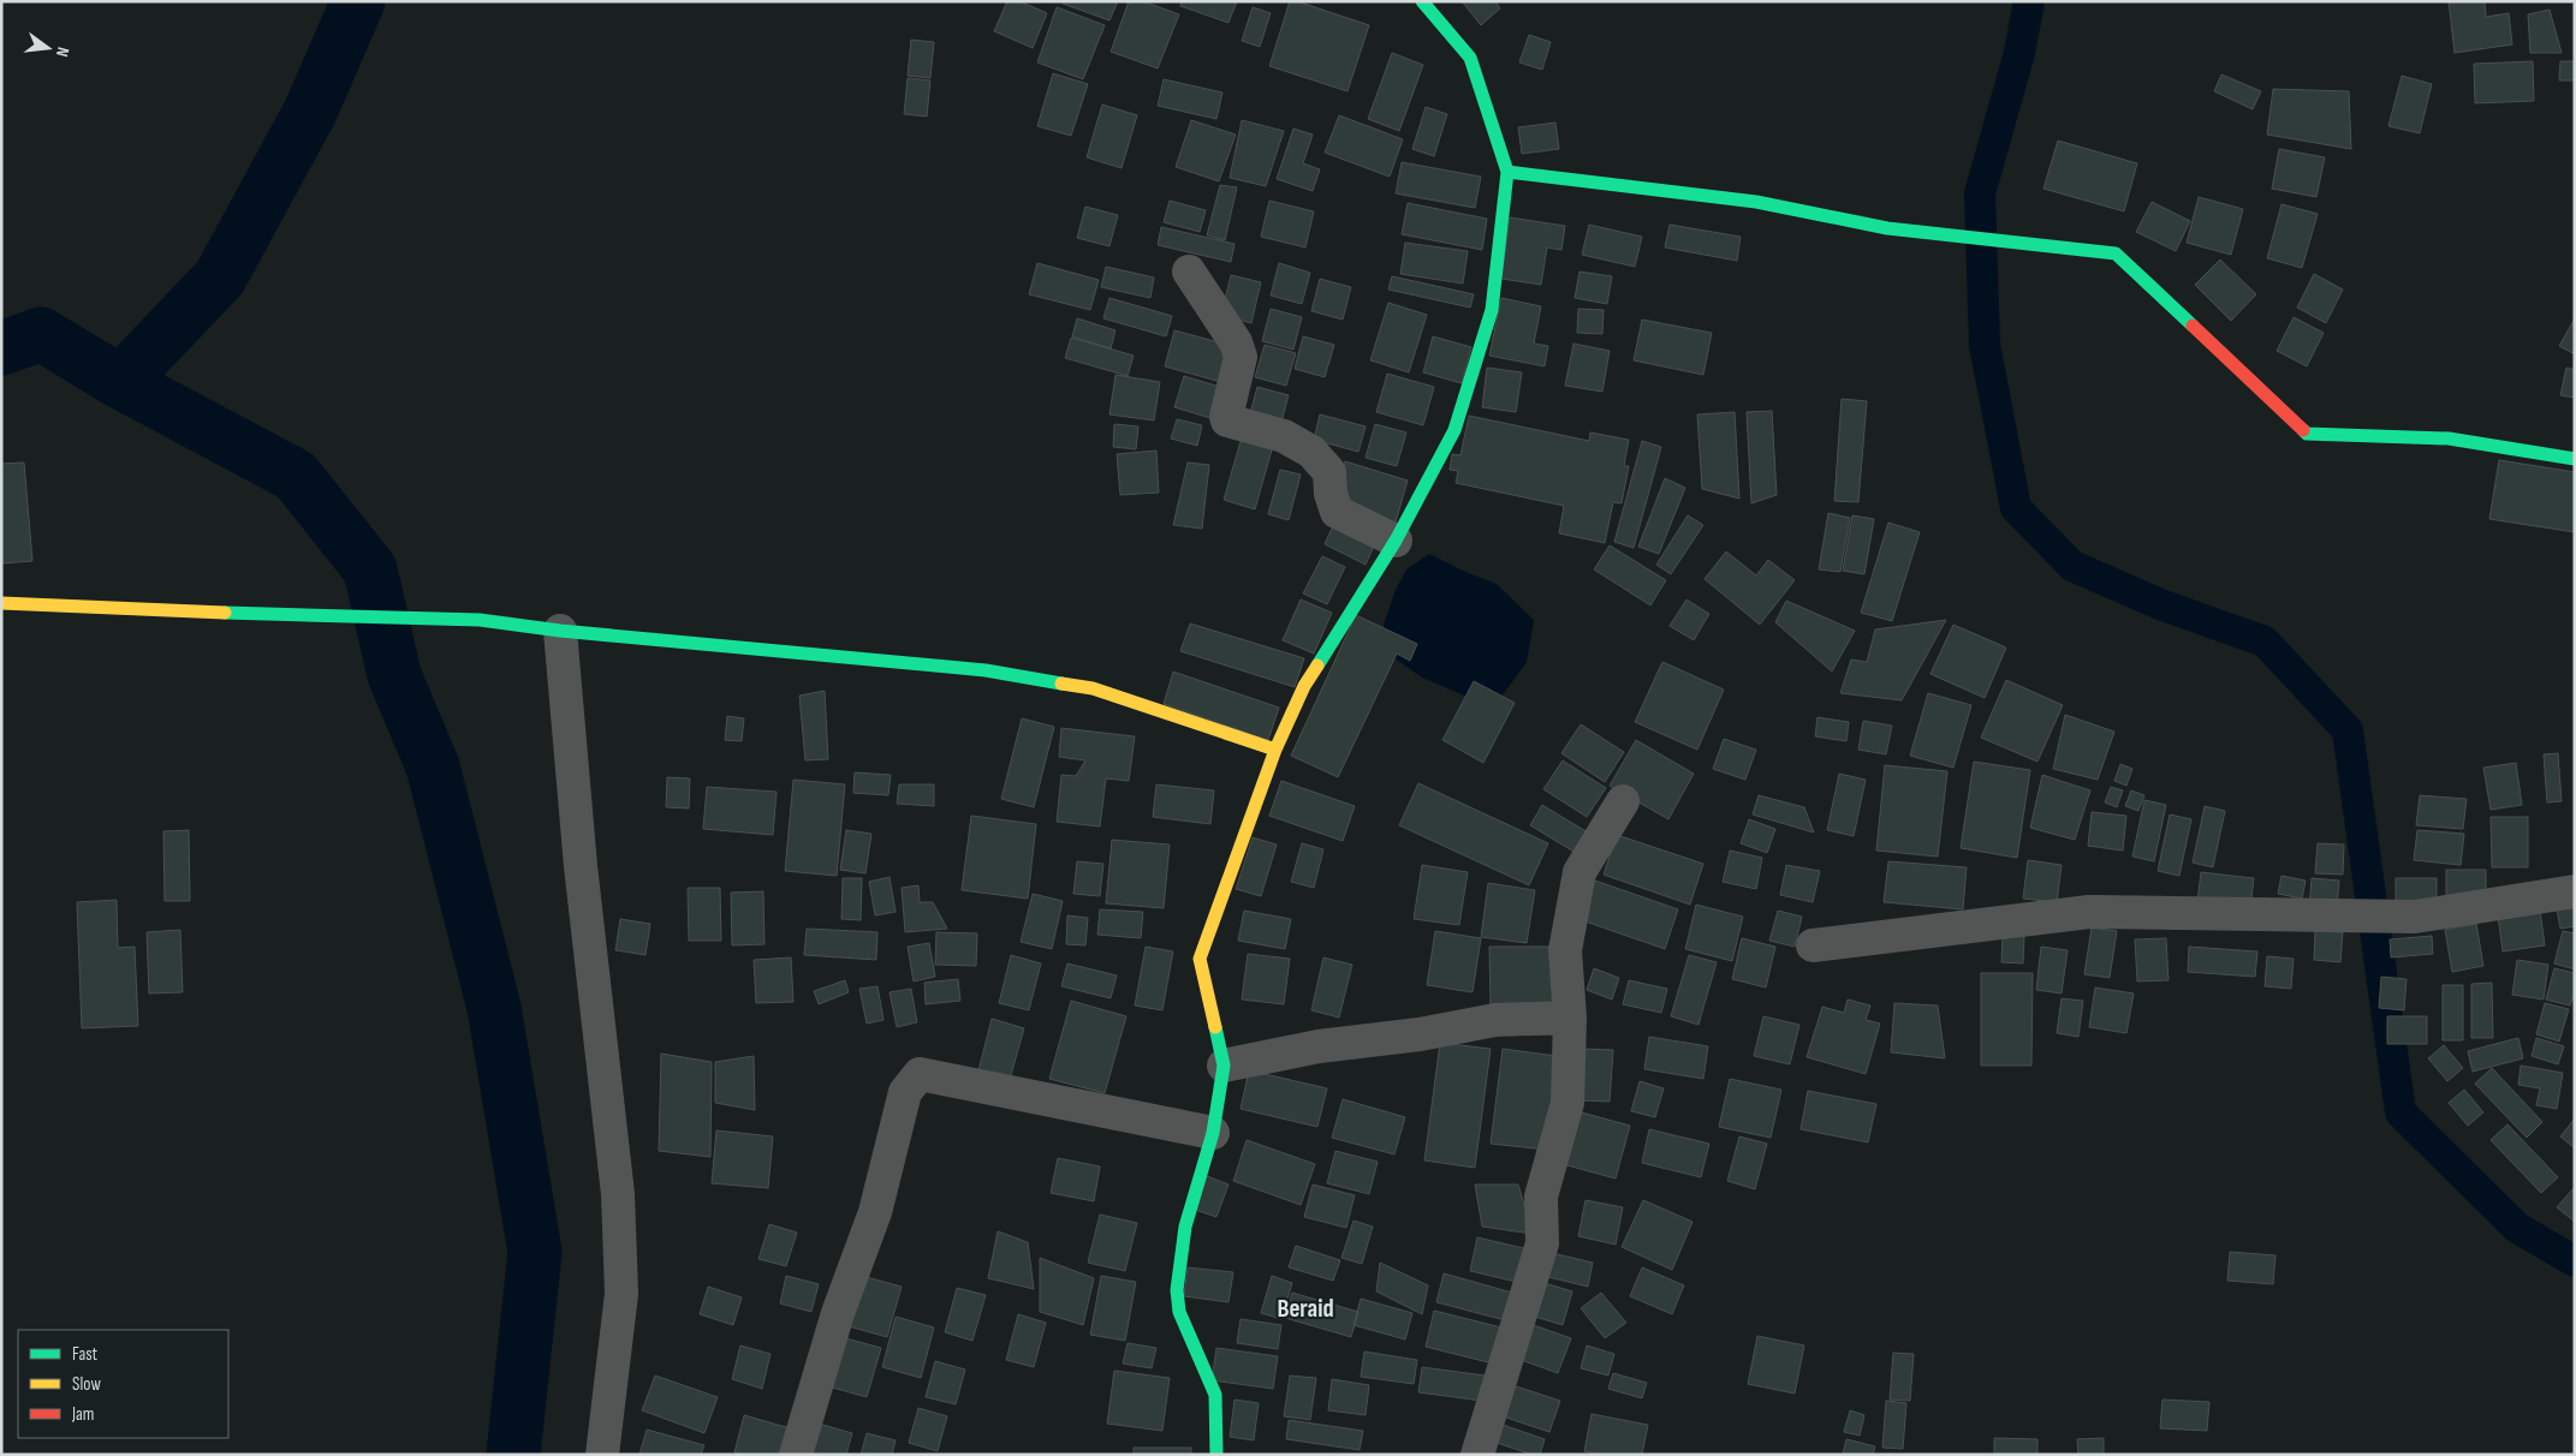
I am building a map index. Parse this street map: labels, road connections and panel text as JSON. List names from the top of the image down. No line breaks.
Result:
{"districts":["Beraid"],"legend":["Fast","Slow","Jam"],"north":"right"}
